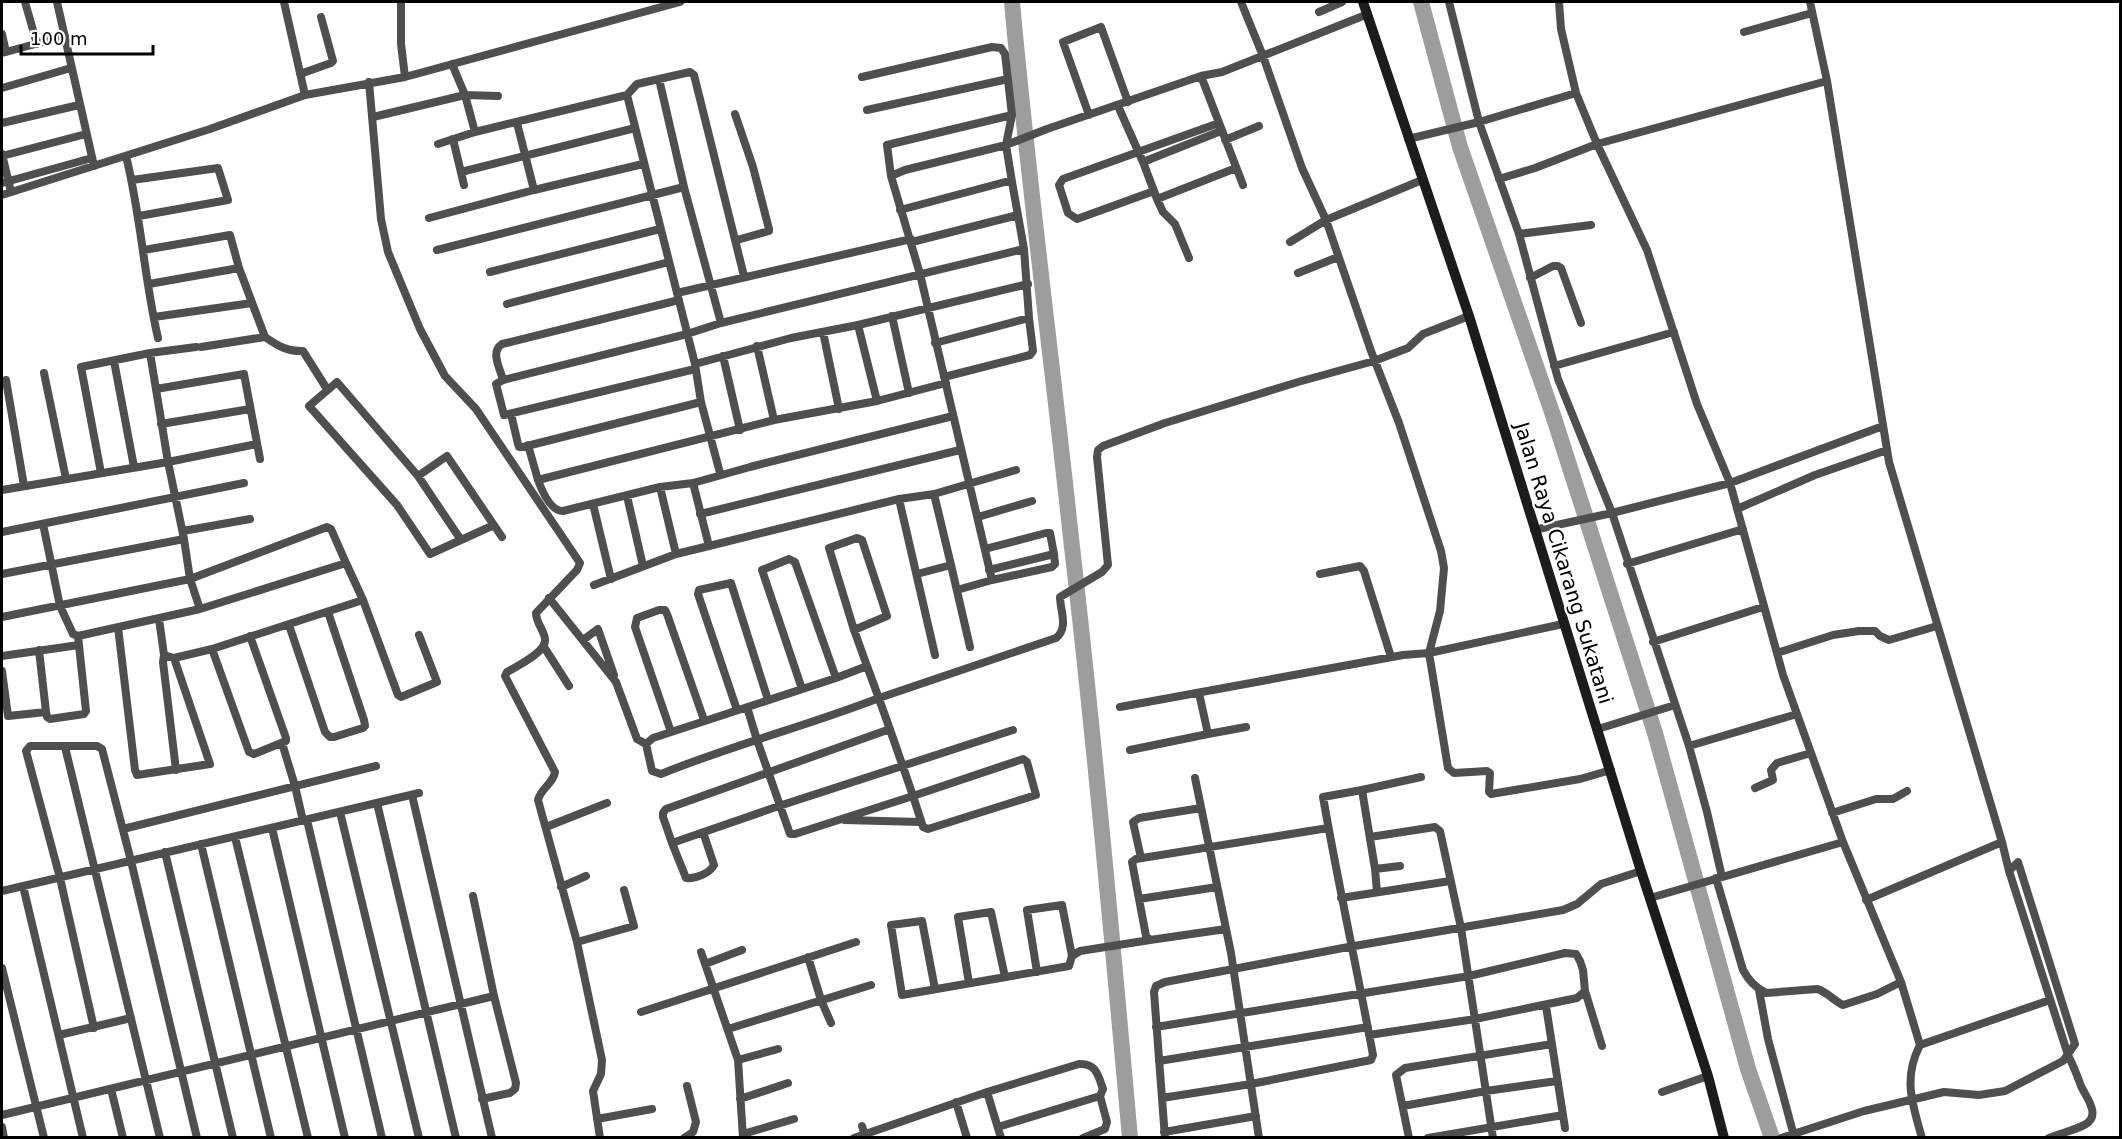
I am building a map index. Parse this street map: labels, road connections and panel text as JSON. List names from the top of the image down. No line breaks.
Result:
{"streets":{"main road":["Jalan Raya Cikarang Sukatani"]},"scale_bar":"100 m"}
